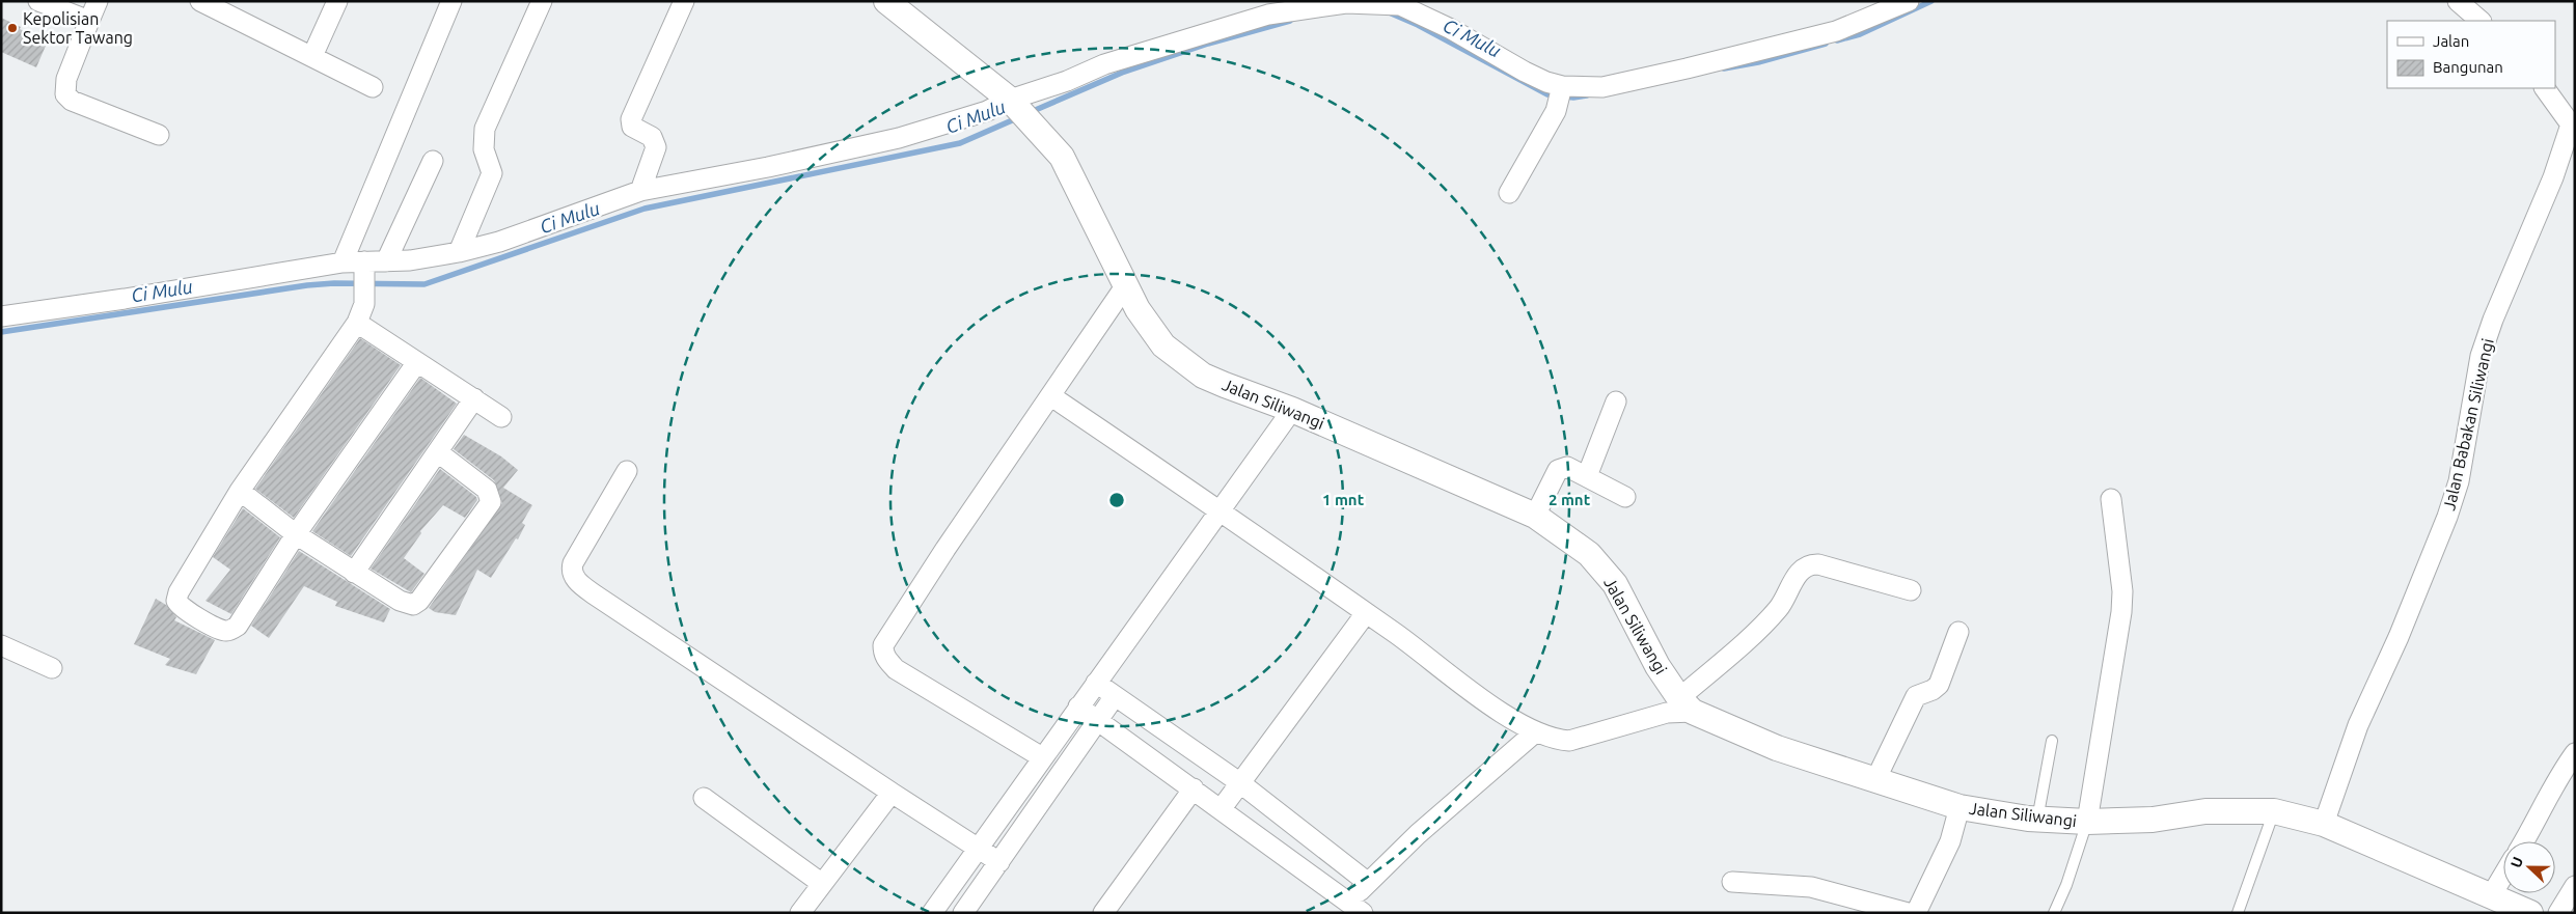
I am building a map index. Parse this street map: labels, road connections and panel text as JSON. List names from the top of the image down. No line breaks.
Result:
{"streets":{"street":["Jalan Siliwangi","Jalan Babakan Siliwangi"]},"crossings":[["Jalan Siliwangi","Jalan Babakan Siliwangi"]],"water":["Ci Mulu"],"places":["Kepolisian Sektor Tawang"],"legend":["Jalan","Bangunan"],"north":"left","rings":["1 mnt","2 mnt"]}
